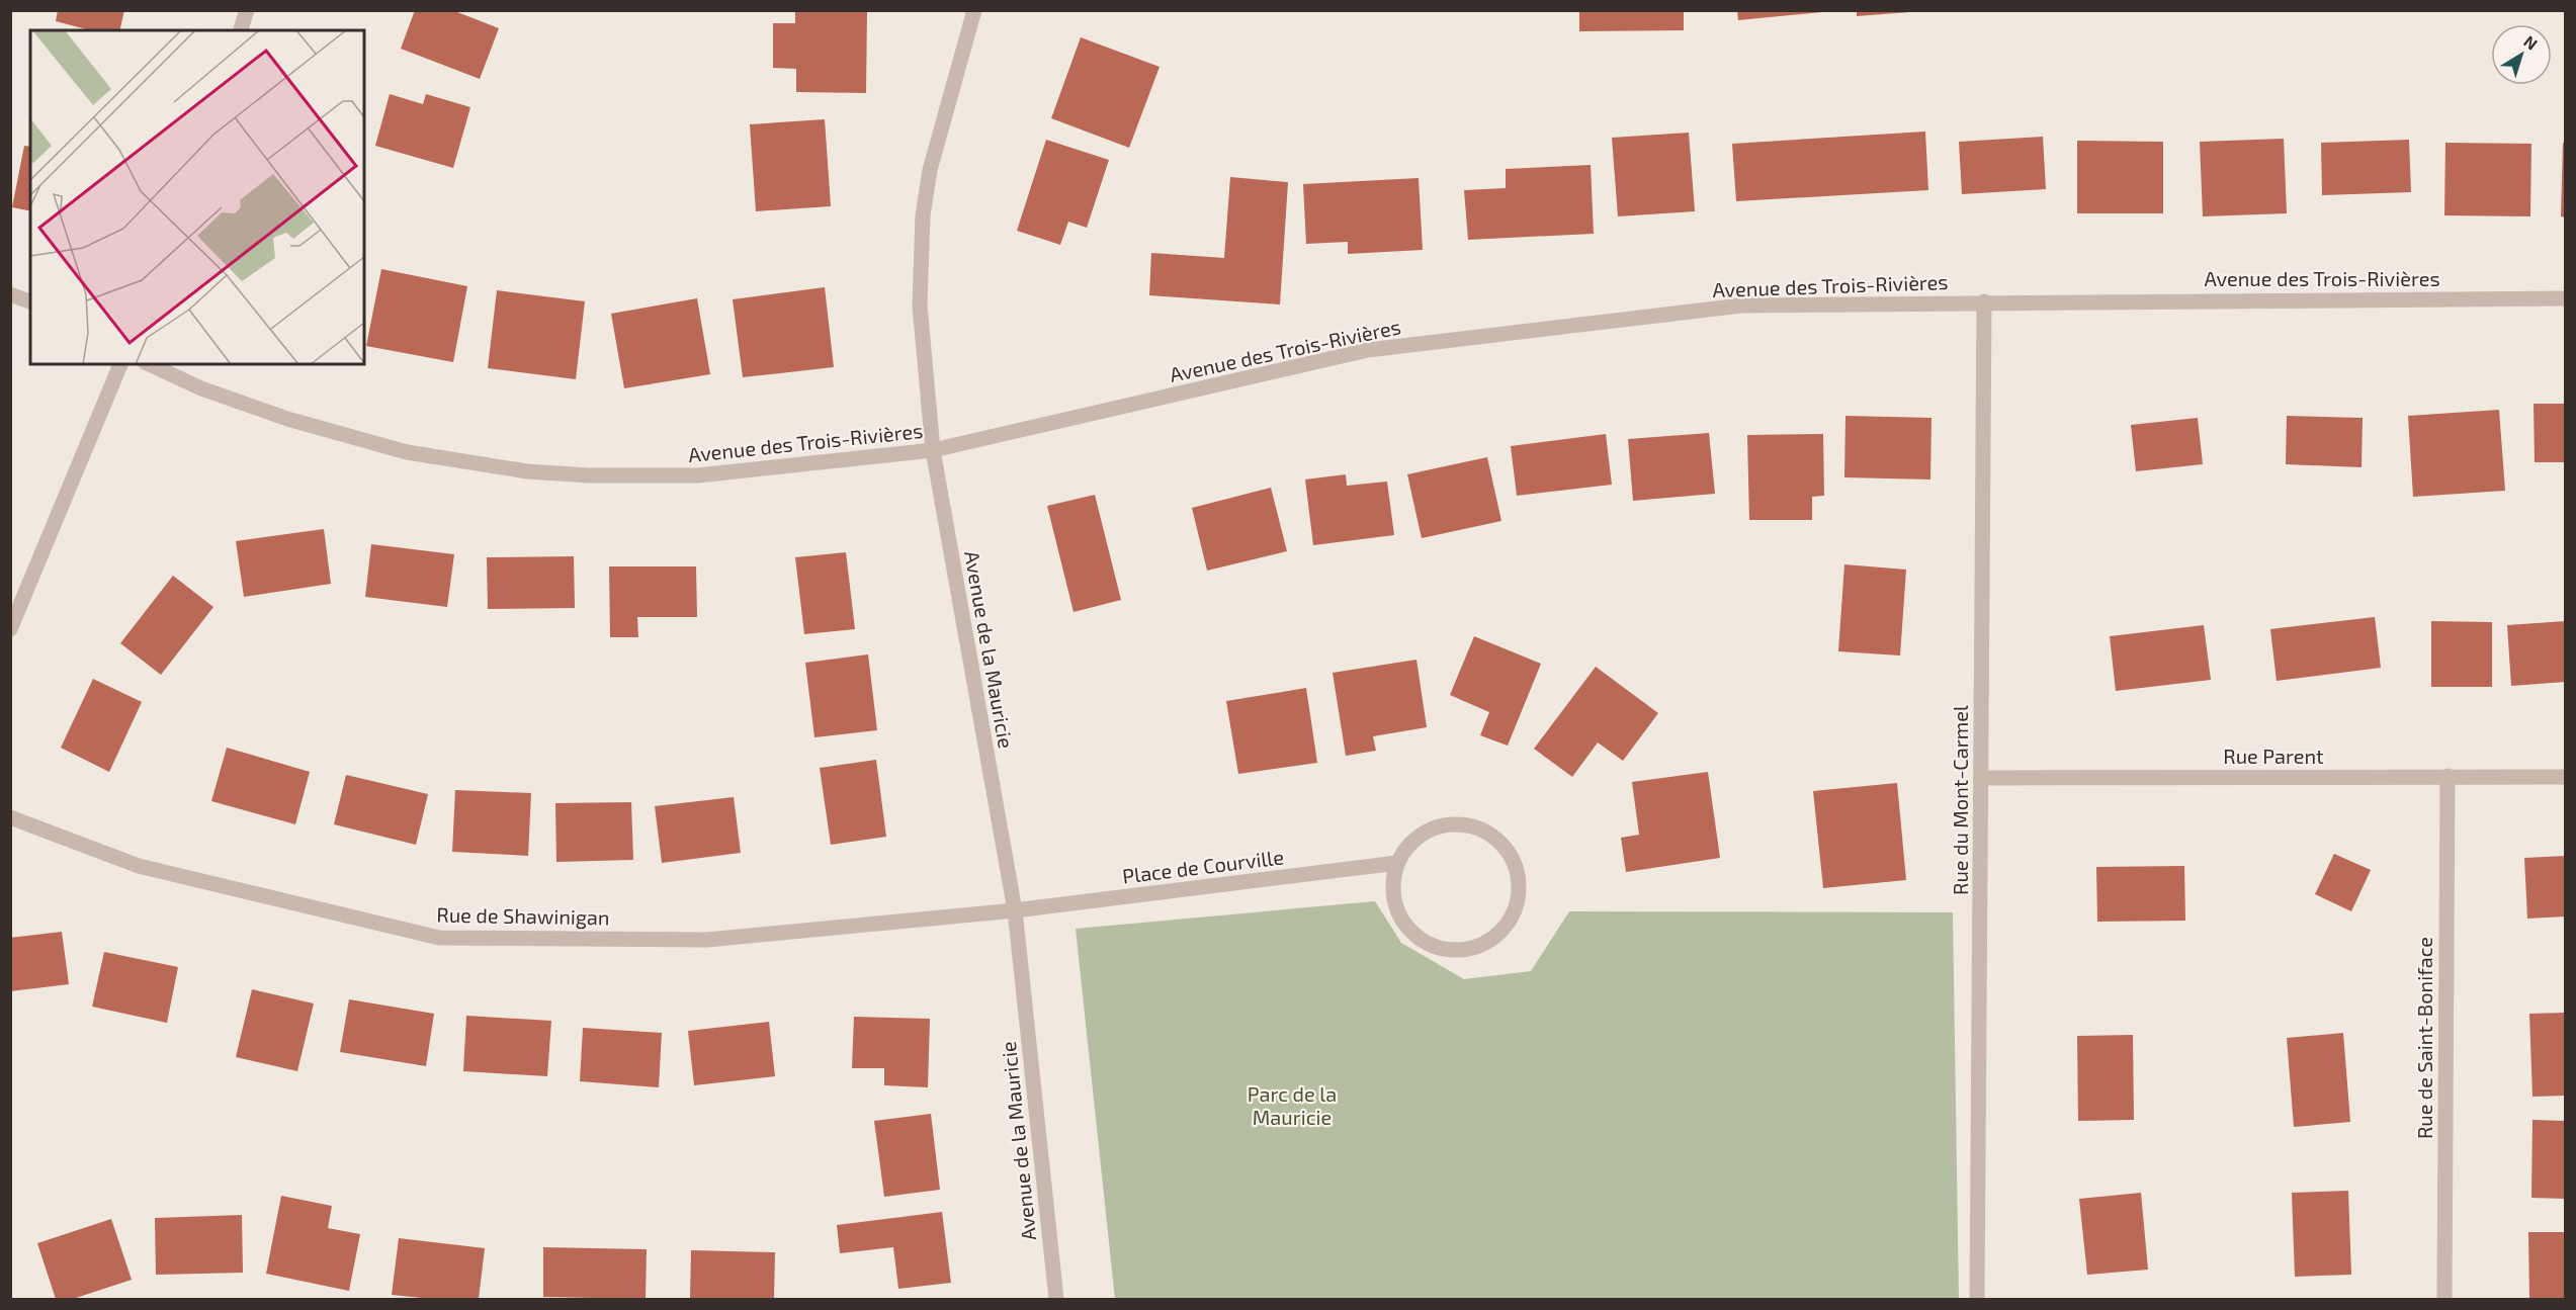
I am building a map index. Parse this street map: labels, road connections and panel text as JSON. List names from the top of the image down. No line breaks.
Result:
{"streets":{"street":["Avenue des Trois-Rivières","Avenue de la Mauricie","Rue Parent","Rue du Mont-Carmel","Place de Courville","Rue de Shawinigan","Rue de Saint-Boniface"]},"crossings":[["Avenue des Trois-Rivières","Avenue de la Mauricie"],["Avenue des Trois-Rivières","Rue du Mont-Carmel"],["Avenue de la Mauricie","Place de Courville"],["Avenue de la Mauricie","Rue de Shawinigan"],["Rue Parent","Rue du Mont-Carmel"],["Rue Parent","Rue de Saint-Boniface"],["Place de Courville","Rue de Shawinigan"]],"parks":["Parc de la Mauricie"],"north":"top right"}
